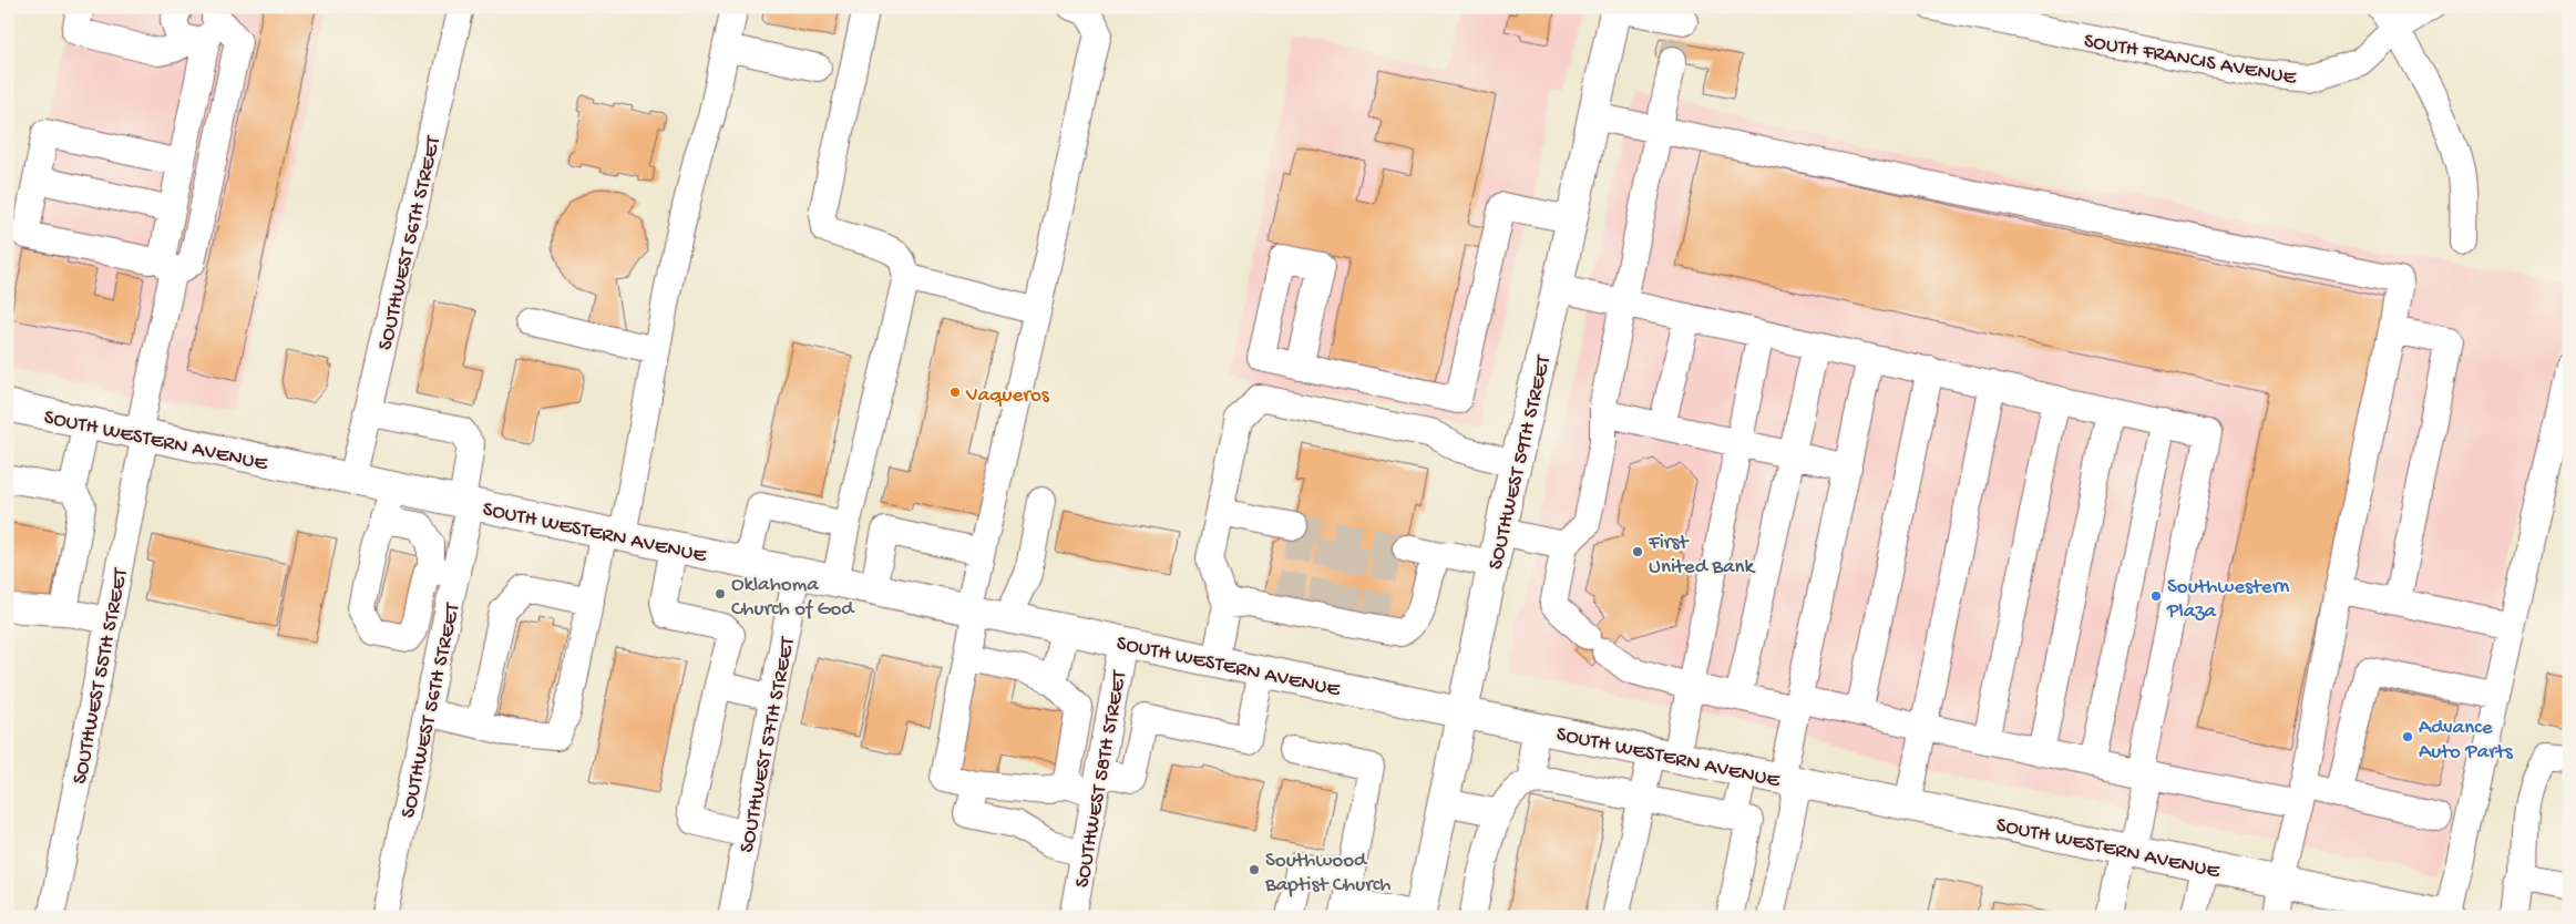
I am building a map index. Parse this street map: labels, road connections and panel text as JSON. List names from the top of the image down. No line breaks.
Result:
{"streets":{"main road":["SOUTH WESTERN AVENUE","SOUTHWEST 59TH STREET"],"street":["SOUTH FRANCIS AVENUE","SOUTHWEST 56TH STREET","SOUTHWEST 55TH STREET","SOUTHWEST 57TH STREET","SOUTHWEST 58TH STREET"]},"crossings":[["SOUTHWEST 56TH STREET","SOUTH WESTERN AVENUE"],["SOUTH WESTERN AVENUE","SOUTHWEST 59TH STREET"],["SOUTH WESTERN AVENUE","SOUTHWEST 55TH STREET"],["SOUTH WESTERN AVENUE","SOUTHWEST 57TH STREET"],["SOUTH WESTERN AVENUE","SOUTHWEST 58TH STREET"]],"places":["Vaqueros","First United Bank","Oklahoma Church of God","Southwestern Plaza","Advance Auto Parts","Southwood Baptist Church"]}
